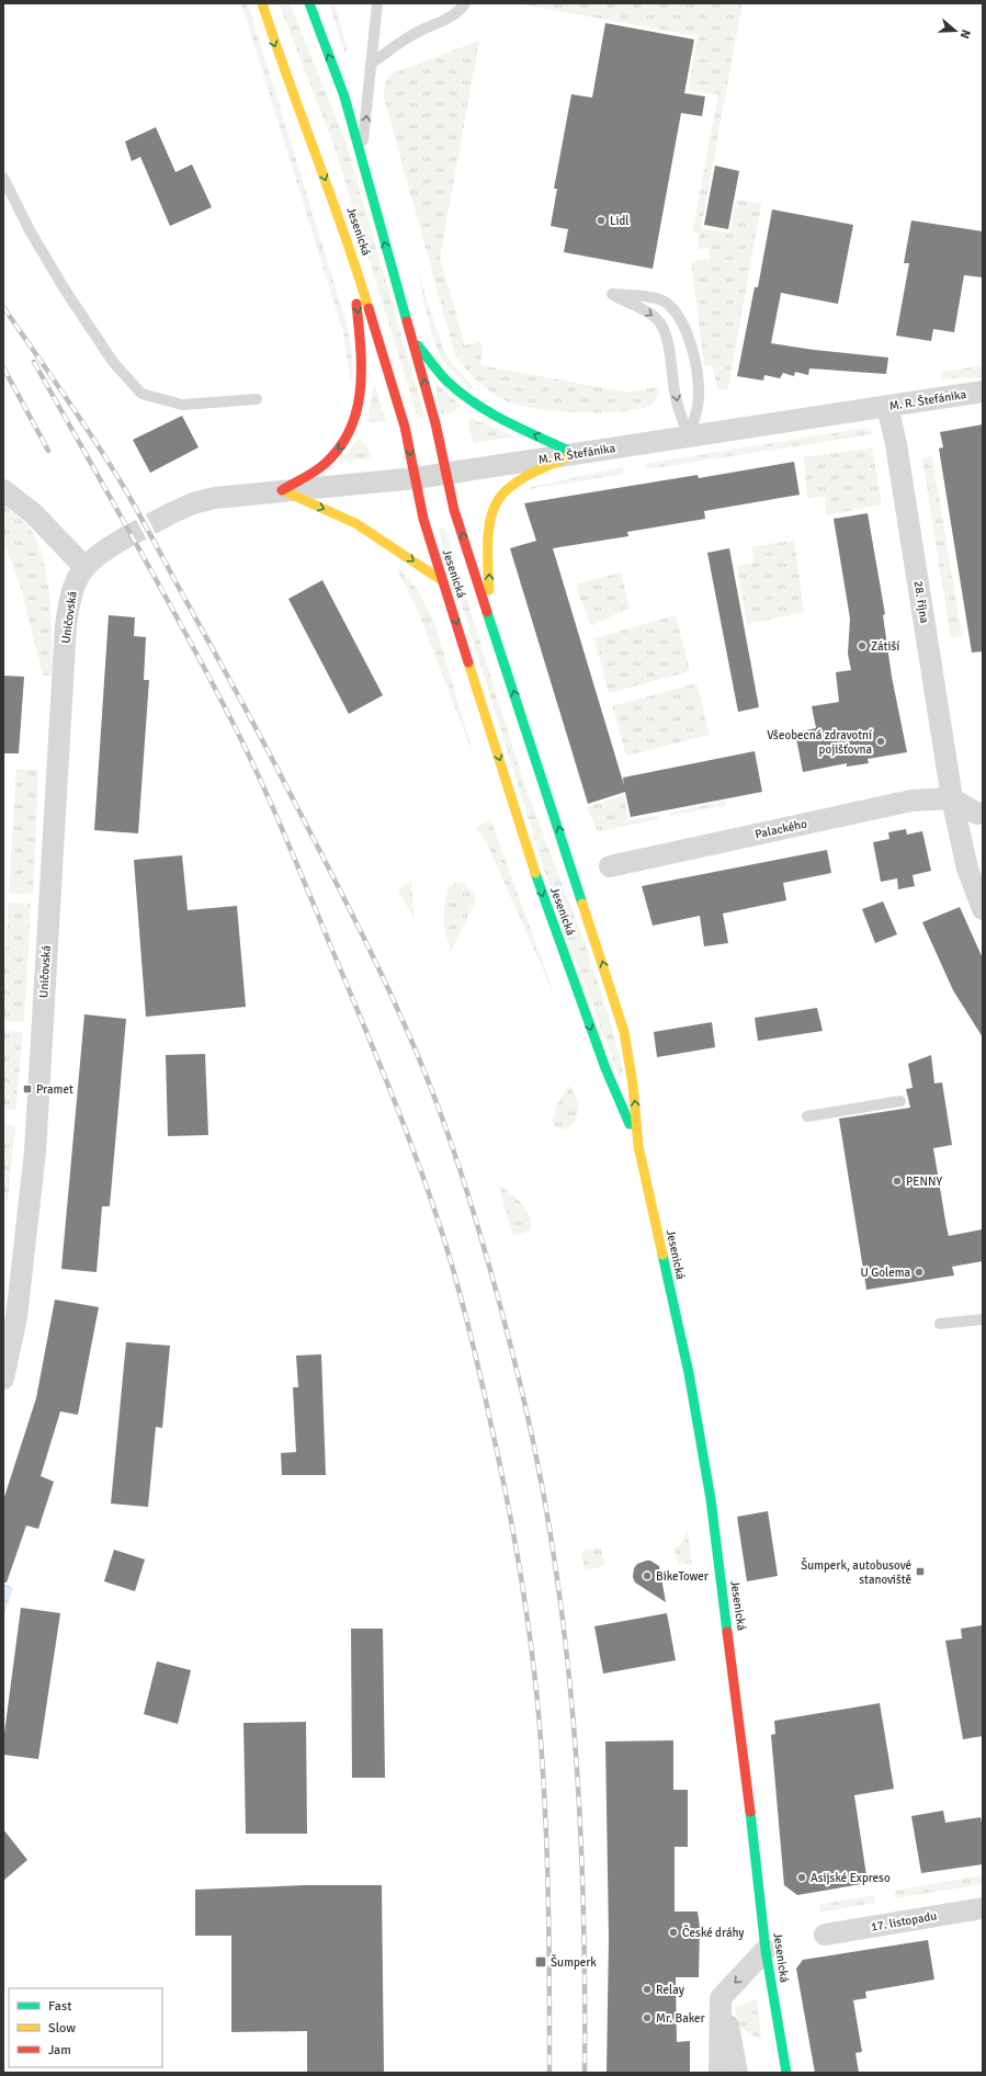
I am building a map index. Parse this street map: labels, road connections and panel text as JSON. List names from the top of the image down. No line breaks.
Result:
{"streets":{"main road":["Jesenická"],"street":["M. R. Štefánika","28. října","Uničovská","Palackého","17. listopadu"]},"crossings":[["Jesenická","M. R. Štefánika"],["M. R. Štefánika","28. října"],["28. října","Palackého"]],"places":{"other":["Lidl","Zátiší","Všeobecná zdravotní pojišťovna","PENNY","U Golema","BikeTower","Asijské Expreso","České dráhy","Relay","Mr. Baker"],"transit":["Pramet","Šumperk, autobusové stanoviště","Šumperk"]},"legend":["Fast","Slow","Jam"],"north":"right"}
